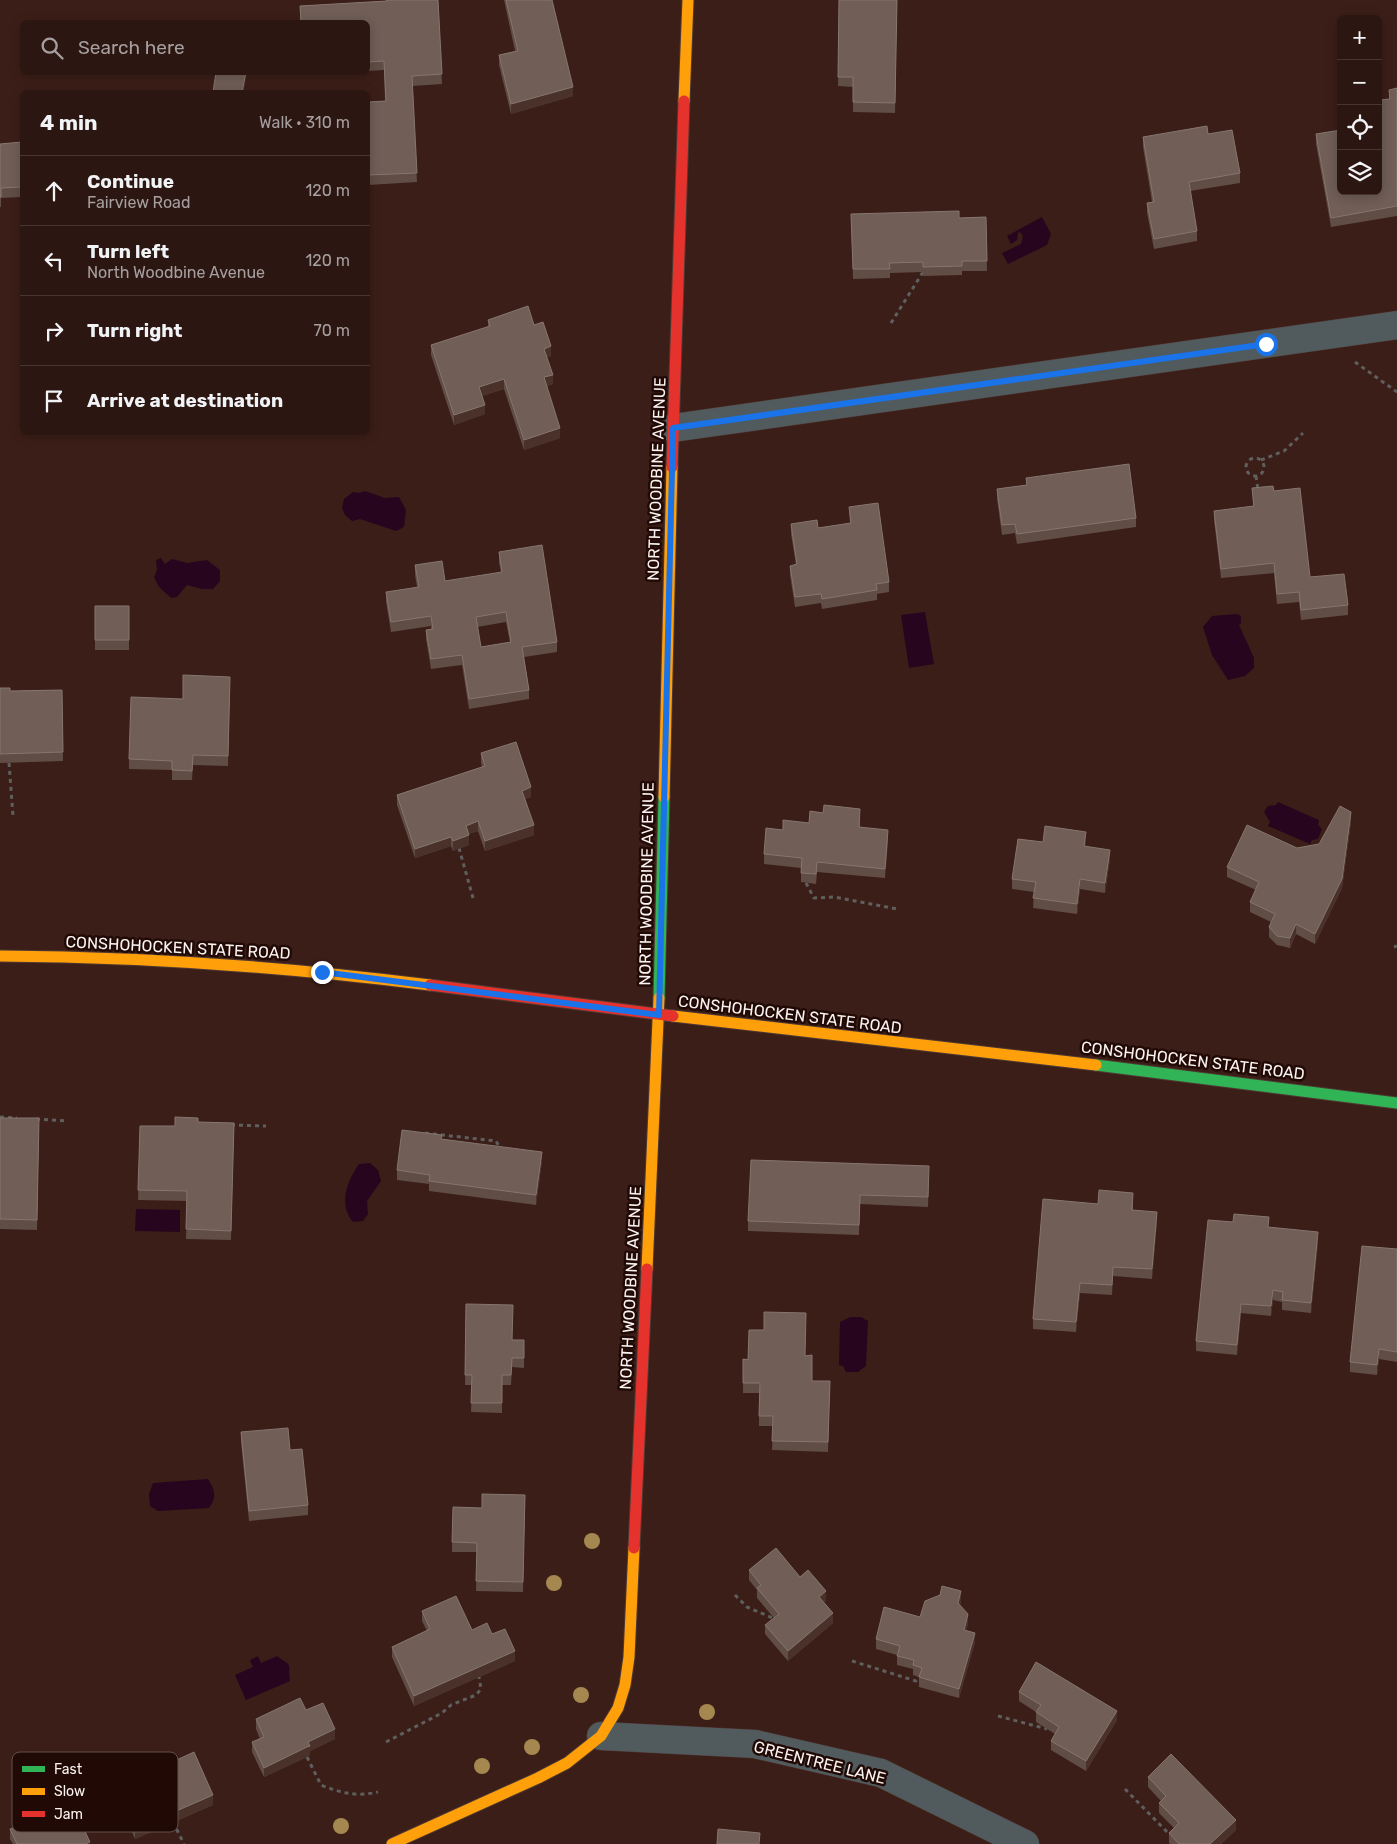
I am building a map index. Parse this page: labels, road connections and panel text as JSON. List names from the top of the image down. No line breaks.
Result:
{"streets":{"street":["NORTH WOODBINE AVENUE","CONSHOHOCKEN STATE ROAD","GREENTREE LANE"]},"crossings":[["NORTH WOODBINE AVENUE","CONSHOHOCKEN STATE ROAD"],["NORTH WOODBINE AVENUE","GREENTREE LANE"]],"legend":["Fast","Slow","Jam"],"page":{"map_buttons":["+","−"],"search":"Search here","heading":["4 min","Walk · 310 m"],"list":[["Continue","Fairview Road","120 m"],["Turn left","North Woodbine Avenue","120 m"],["Turn right","70 m"],"Arrive at destination"]}}
